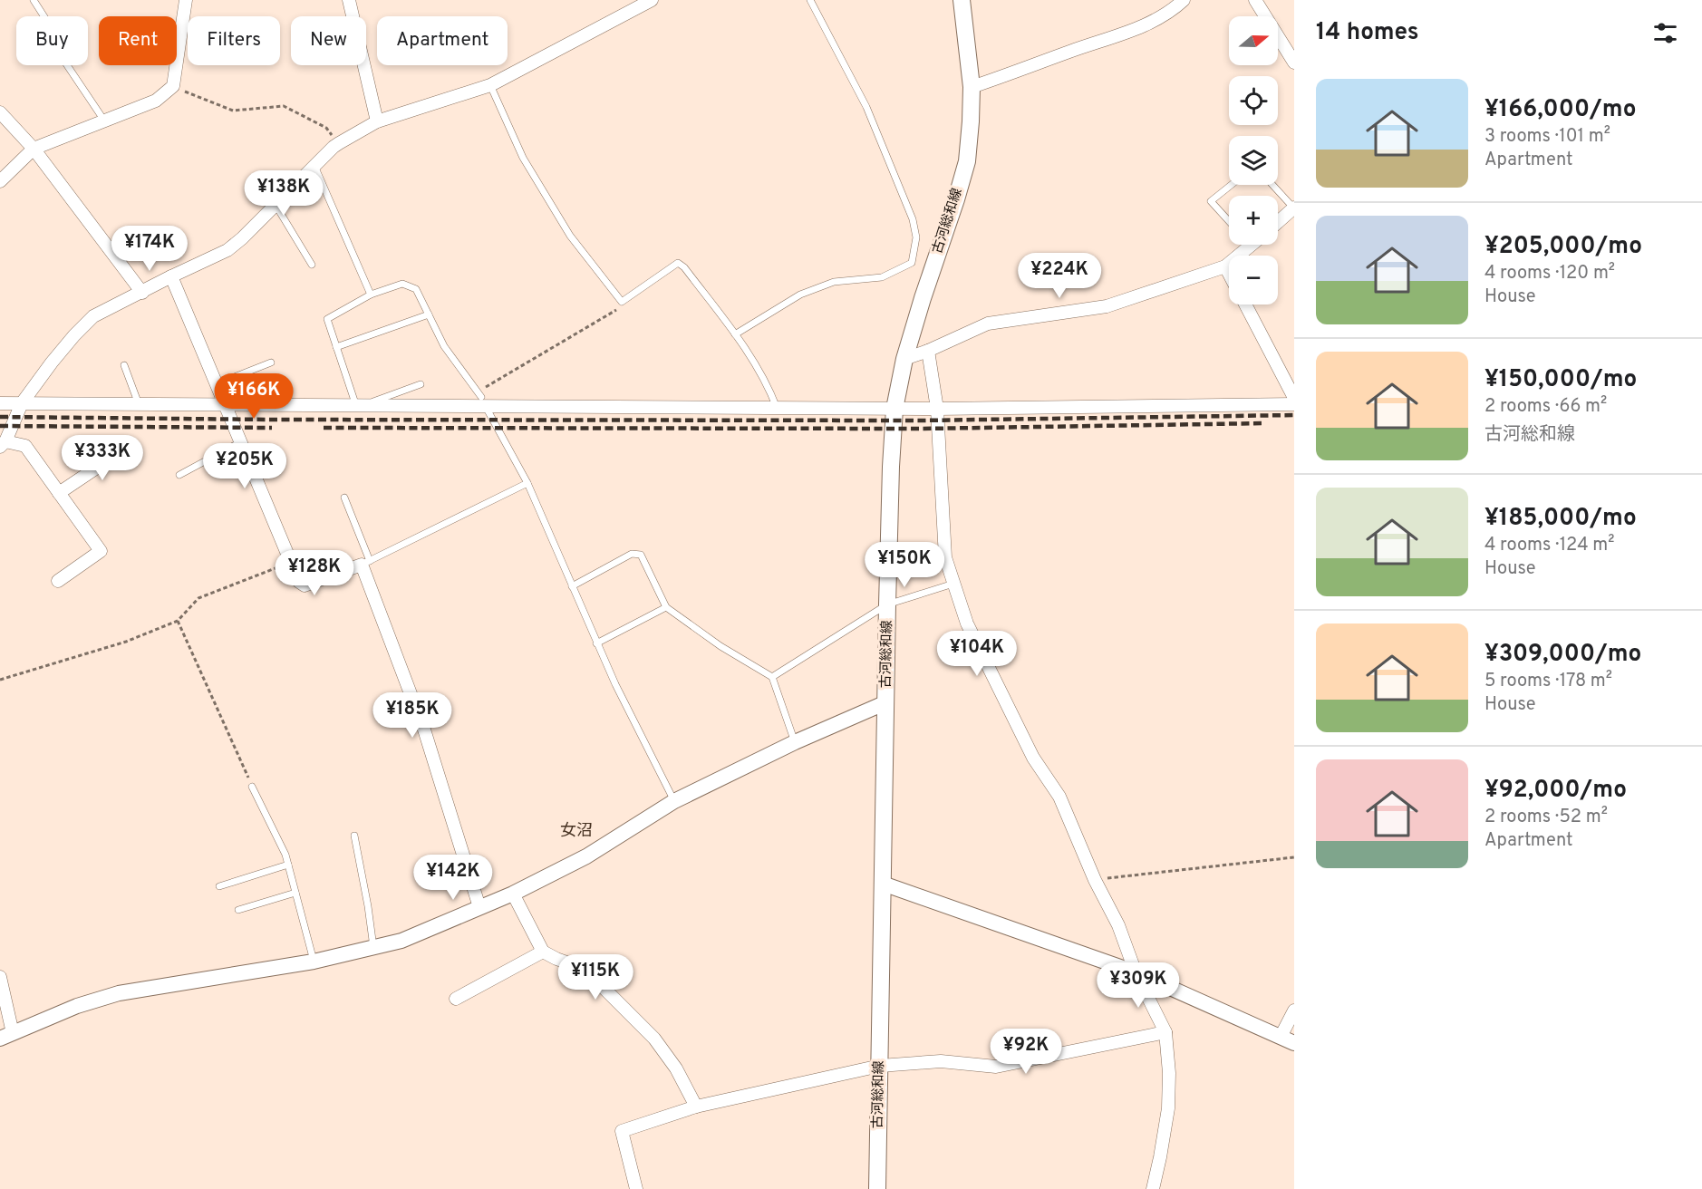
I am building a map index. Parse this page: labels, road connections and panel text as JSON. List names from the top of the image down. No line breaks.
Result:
{"streets":{"main road":["古河総和線"]},"districts":["女沼"],"north":"right","page":{"heading":"14 homes","map_buttons":["+","−"],"chip":["Buy","Rent","Filters","New","Apartment"],"list":[{"name":"¥166,000/mo","note":"3 rooms · 101 m² · Apartment"},{"name":"¥205,000/mo","note":"4 rooms · 120 m² · House"},{"name":"¥150,000/mo","note":"2 rooms · 66 m² · 古河総和線"},{"name":"¥185,000/mo","note":"4 rooms · 124 m² · House"},{"name":"¥309,000/mo","note":"5 rooms · 178 m² · House"},{"name":"¥92,000/mo","note":"2 rooms · 52 m² · Apartment"}],"price":["¥138K","¥174K","¥224K","¥166K","¥333K","¥205K","¥150K","¥128K","¥104K","¥185K","¥142K","¥115K","¥309K","¥92K"]}}
